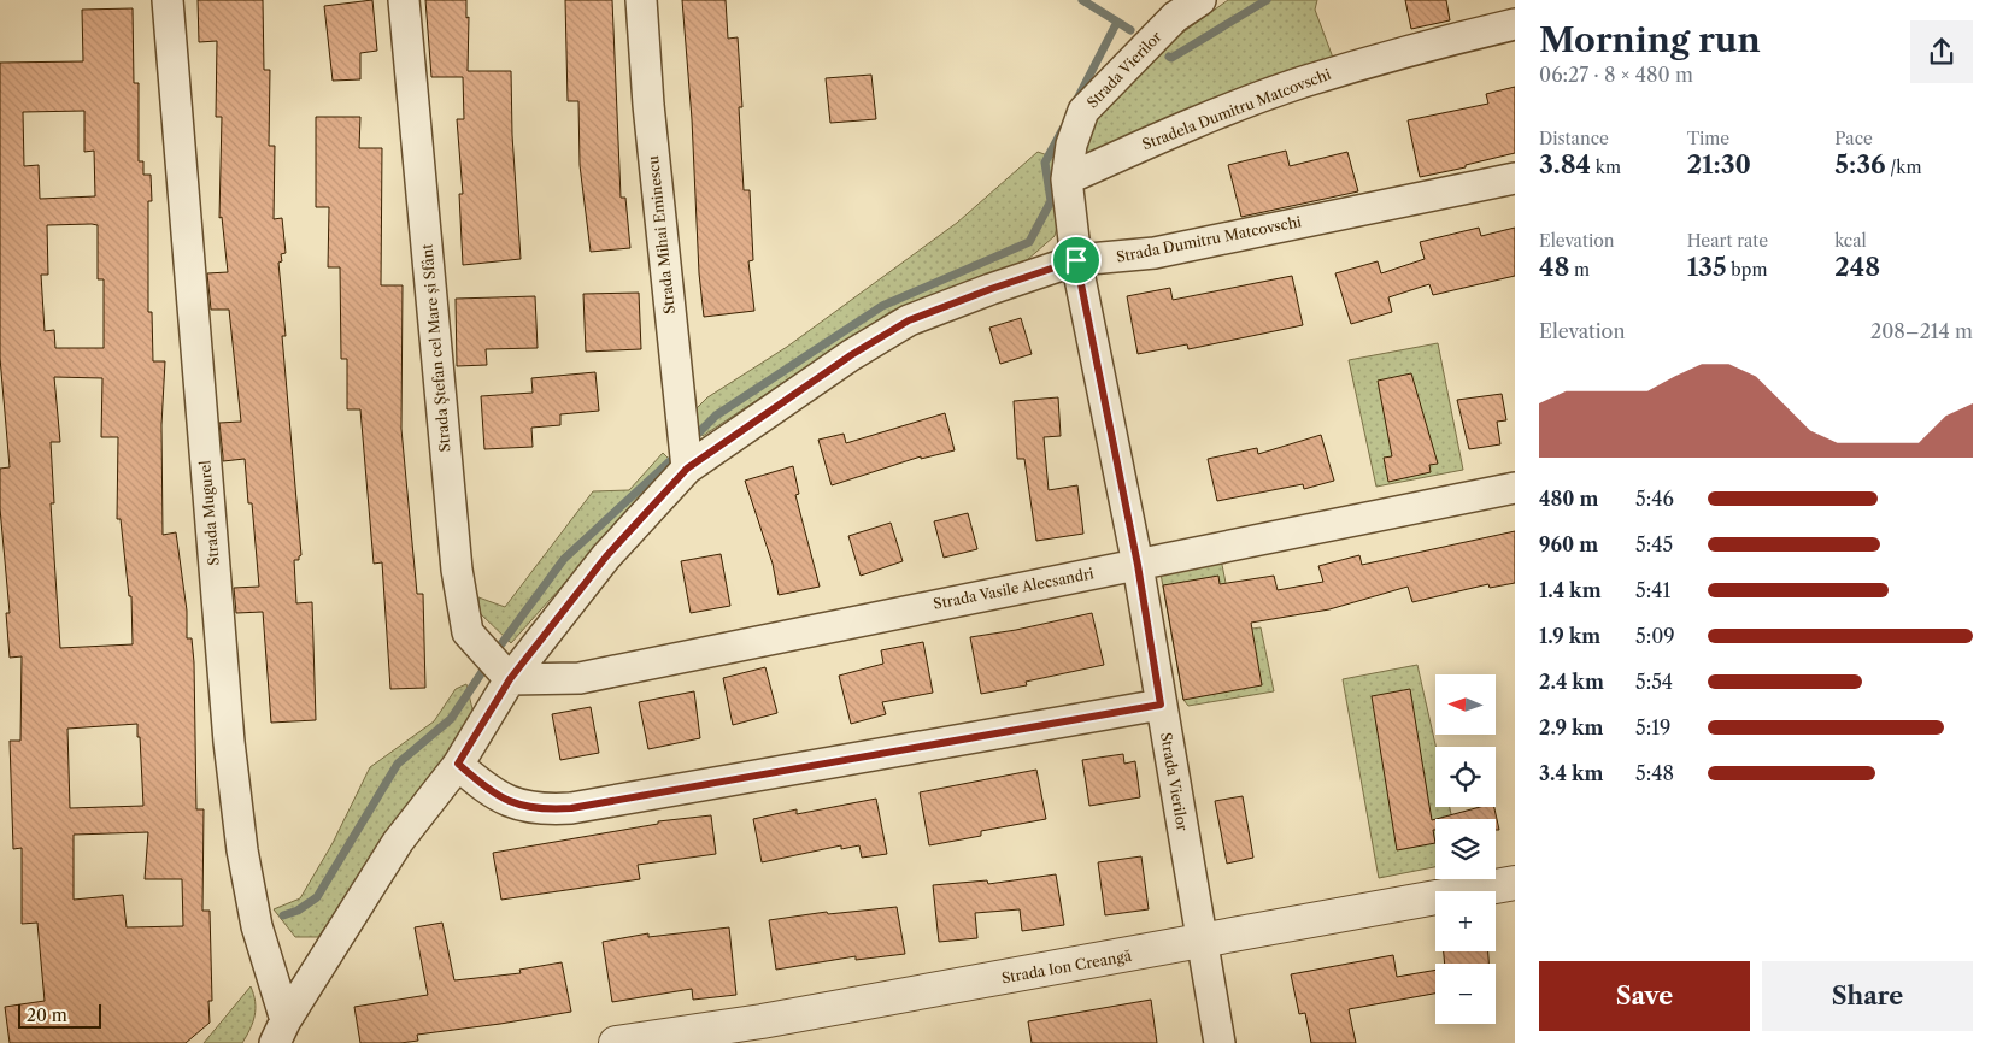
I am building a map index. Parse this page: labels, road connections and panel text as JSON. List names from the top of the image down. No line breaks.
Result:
{"streets":{"street":["Strada Vierilor","Stradela Dumitru Matcovschi","Strada Mihai Eminescu","Strada Dumitru Matcovschi","Strada Ştefan cel Mare și Sfânt","Strada Mugurel","Strada Vasile Alecsandri","Strada Ion Creangă"]},"crossings":[["Strada Vierilor","Stradela Dumitru Matcovschi"],["Strada Vierilor","Strada Dumitru Matcovschi"],["Strada Vierilor","Strada Vasile Alecsandri"],["Strada Vierilor","Strada Ion Creangă"],["Strada Mihai Eminescu","Strada Dumitru Matcovschi"],["Strada Dumitru Matcovschi","Strada Ştefan cel Mare și Sfânt"],["Strada Dumitru Matcovschi","Strada Mugurel"],["Strada Dumitru Matcovschi","Strada Vasile Alecsandri"],["Strada Ştefan cel Mare și Sfânt","Strada Vasile Alecsandri"]],"scale_bar":"20 m","north":"left","page":{"heading":["Morning run","06:27 · 8 × 480 m"],"stats":[["Distance","3.84 km"],["Time","21:30"],["Pace","5:36 /km"],["Elevation","48 m"],["Heart rate","135 bpm"],["kcal","248"]],"chart":["Elevation","208–214 m"],"list":[{"name":"480 m","note":"5:46"},{"name":"960 m","note":"5:45"},{"name":"1.4 km","note":"5:41"},{"name":"1.9 km","note":"5:09"},{"name":"2.4 km","note":"5:54"},{"name":"2.9 km","note":"5:19"},{"name":"3.4 km","note":"5:48"}],"map_buttons":["+","−"],"buttons":["Save","Share"],"scale":"20 m"}}
